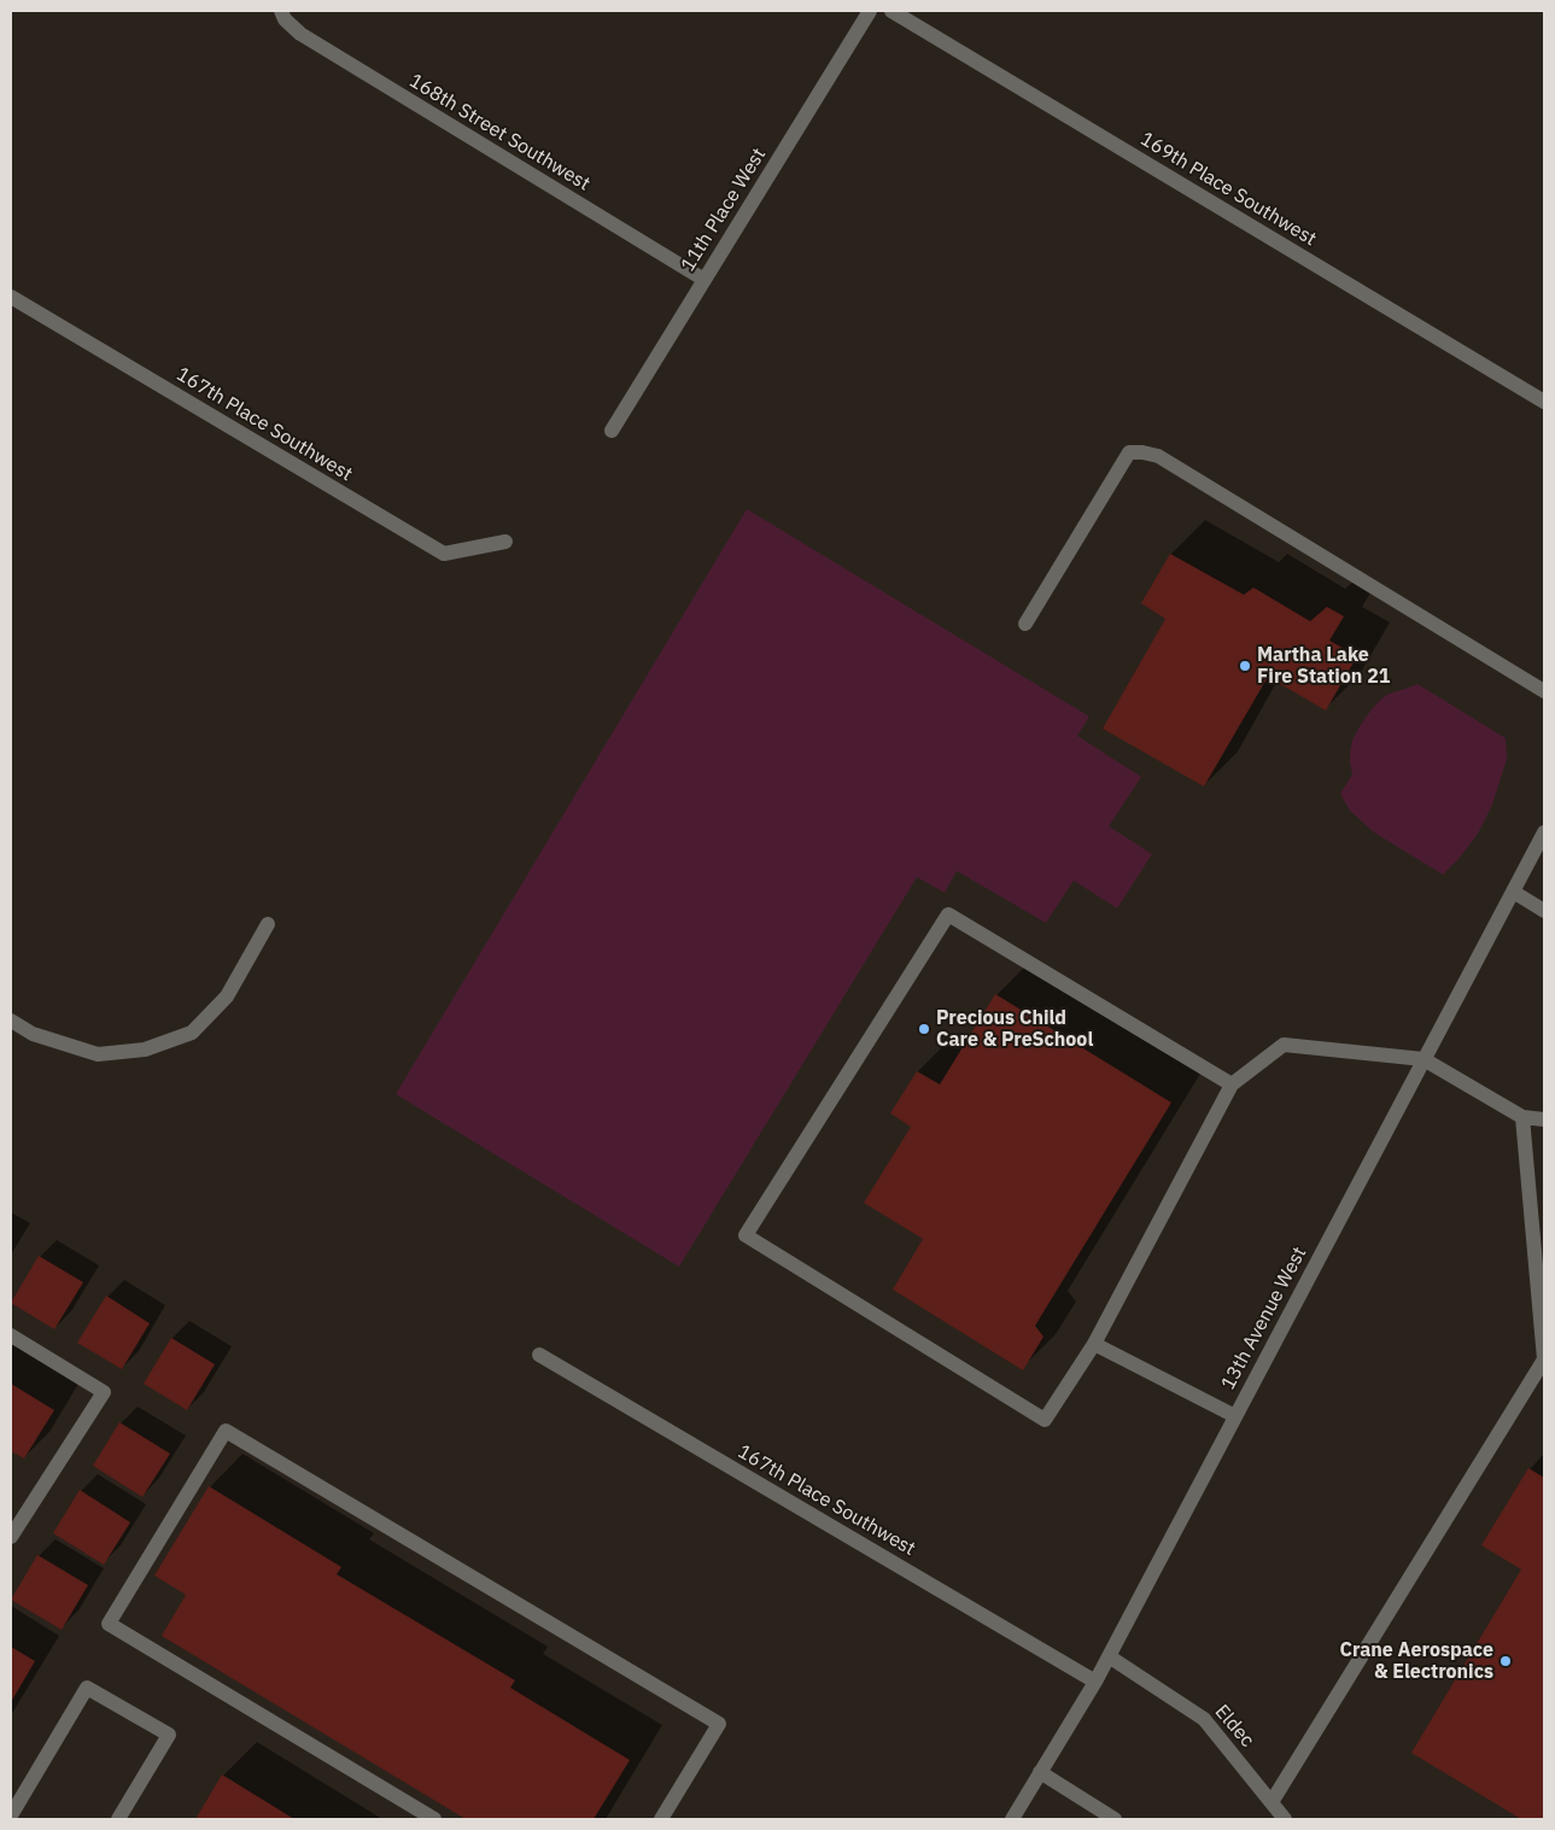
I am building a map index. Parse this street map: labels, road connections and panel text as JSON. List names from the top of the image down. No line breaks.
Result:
{"streets":{"street":["168th Street Southwest","169th Place Southwest","11th Place West","167th Place Southwest","13th Avenue West","Eldec"]},"crossings":[["168th Street Southwest","11th Place West"],["167th Place Southwest","13th Avenue West"],["13th Avenue West","Eldec"]],"places":["Martha Lake Fire Station 21","Precious Child Care & PreSchool","Crane Aerospace & Electronics"]}
